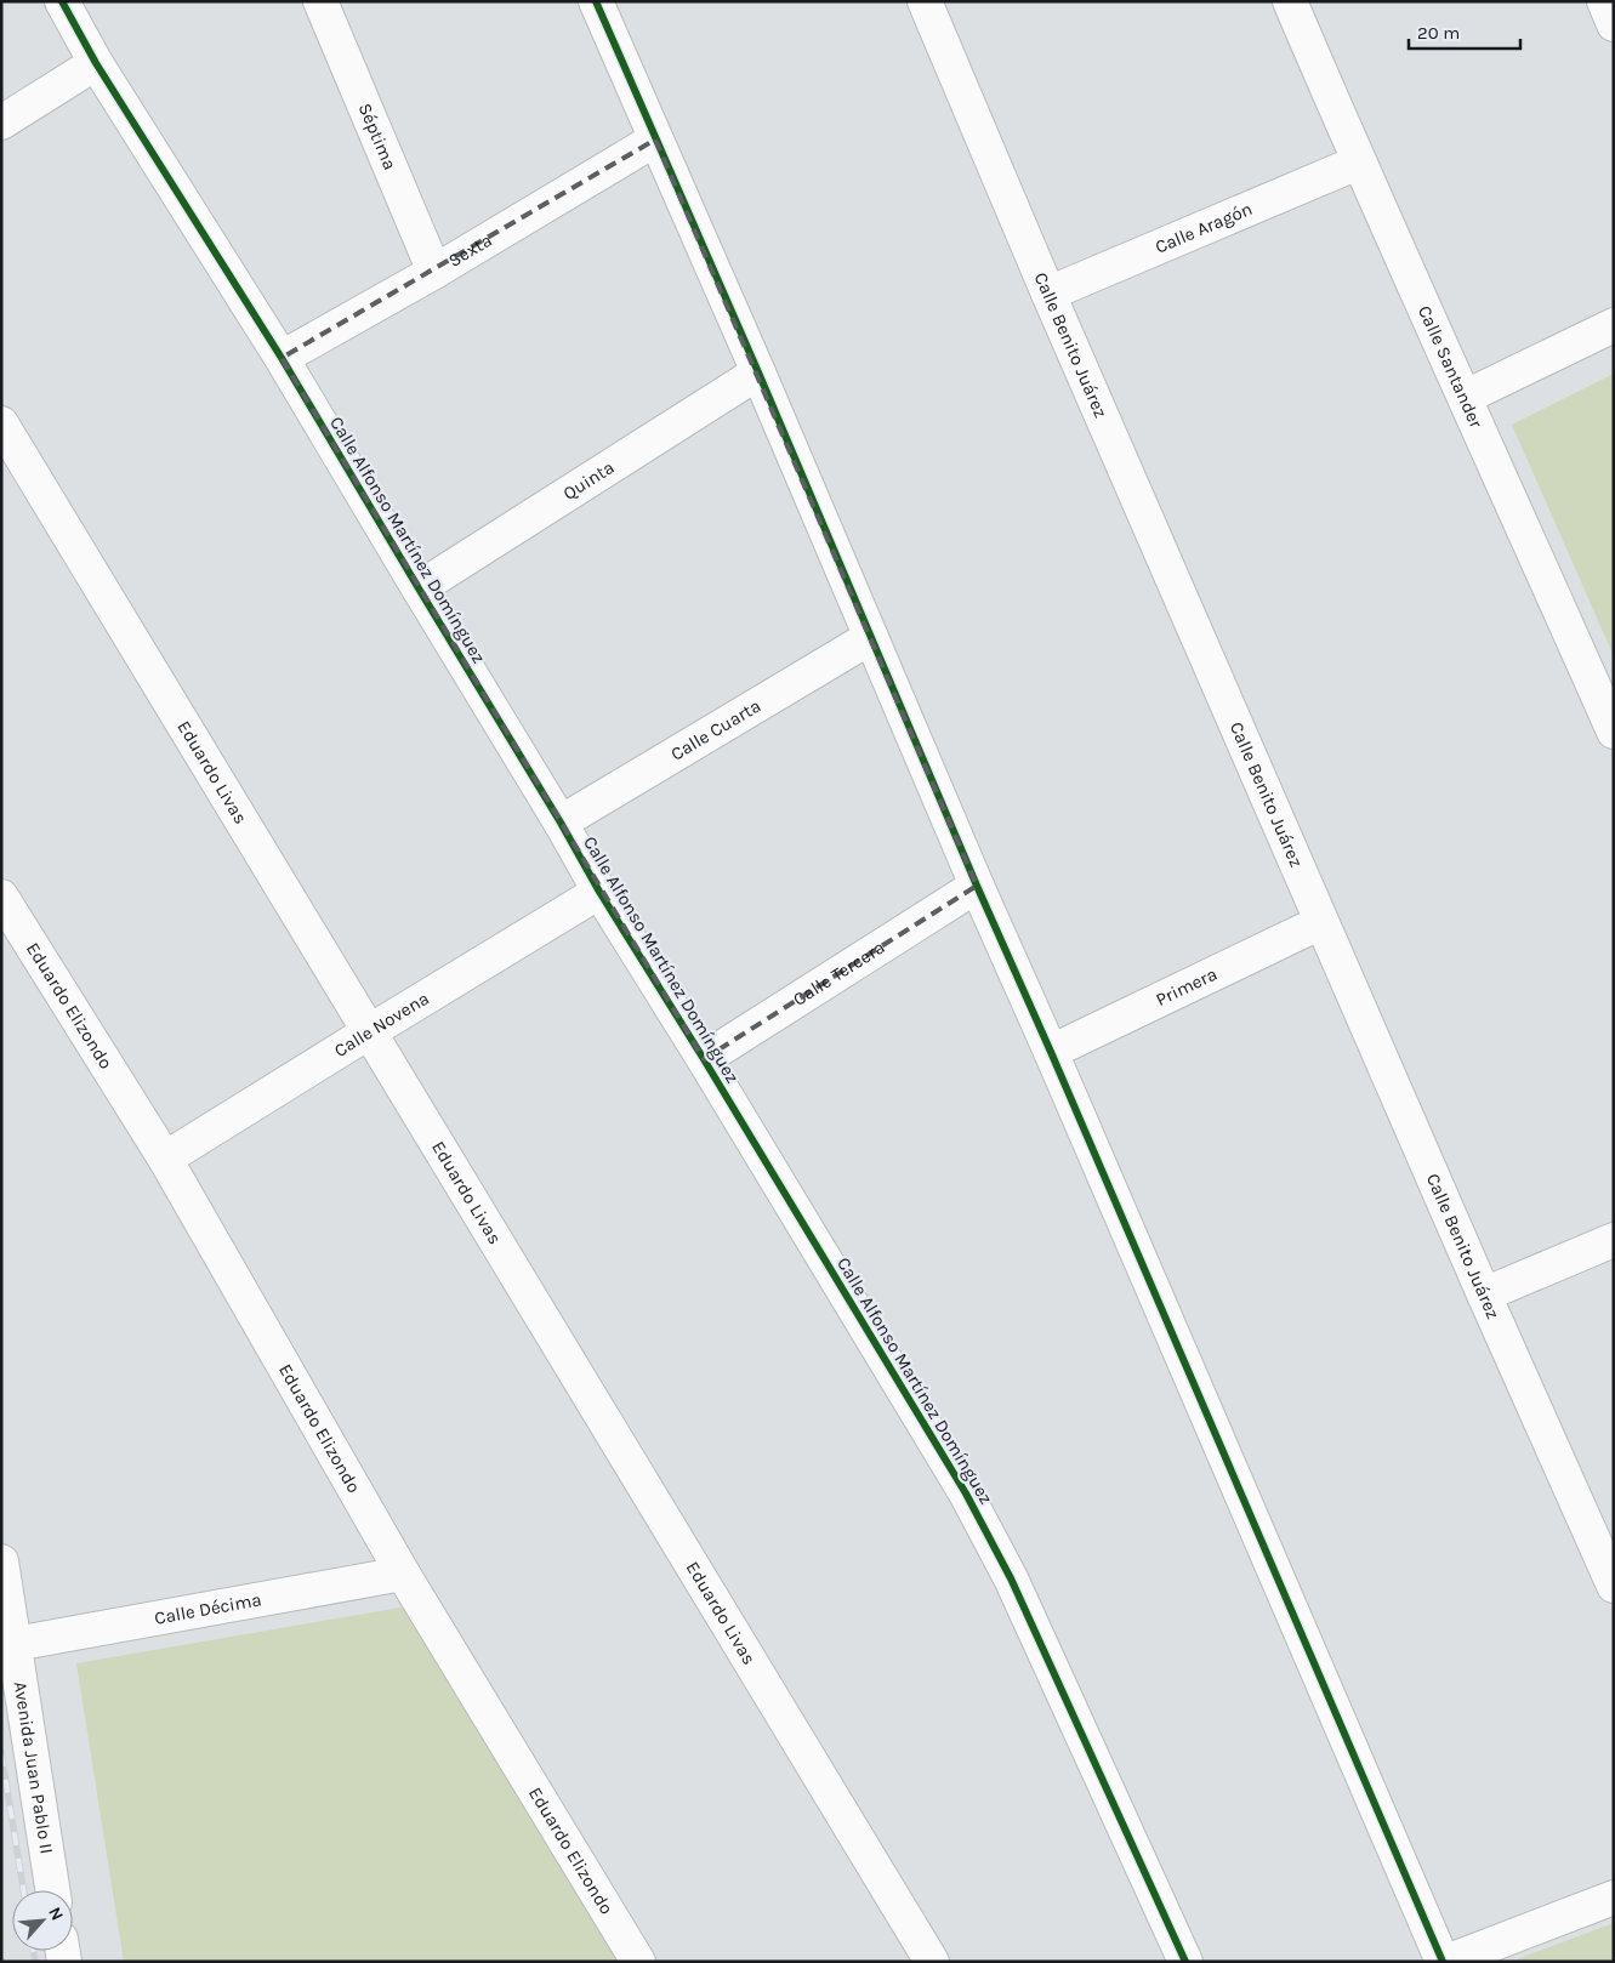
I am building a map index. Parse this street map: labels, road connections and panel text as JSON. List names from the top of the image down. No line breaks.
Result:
{"streets":{"street":["Séptima","Calle Aragón","Sexta","Calle Benito Juárez","Calle Santander","Quinta","Calle Alfonso Martínez Domínguez","Calle Cuarta","Eduardo Livas","Calle Tercera","Primera","Eduardo Elizondo","Calle Novena","Calle Décima","Avenida Juan Pablo II"]},"crossings":[["Séptima","Sexta"],["Calle Aragón","Calle Benito Juárez"],["Calle Aragón","Calle Santander"],["Sexta","Calle Alfonso Martínez Domínguez"],["Calle Benito Juárez","Primera"],["Quinta","Calle Alfonso Martínez Domínguez"],["Calle Alfonso Martínez Domínguez","Calle Cuarta"],["Calle Alfonso Martínez Domínguez","Calle Tercera"],["Calle Alfonso Martínez Domínguez","Calle Novena"],["Eduardo Livas","Calle Novena"],["Eduardo Elizondo","Calle Novena"],["Eduardo Elizondo","Calle Décima"],["Calle Décima","Avenida Juan Pablo II"]],"scale_bar":"20 m","north":"top right"}
